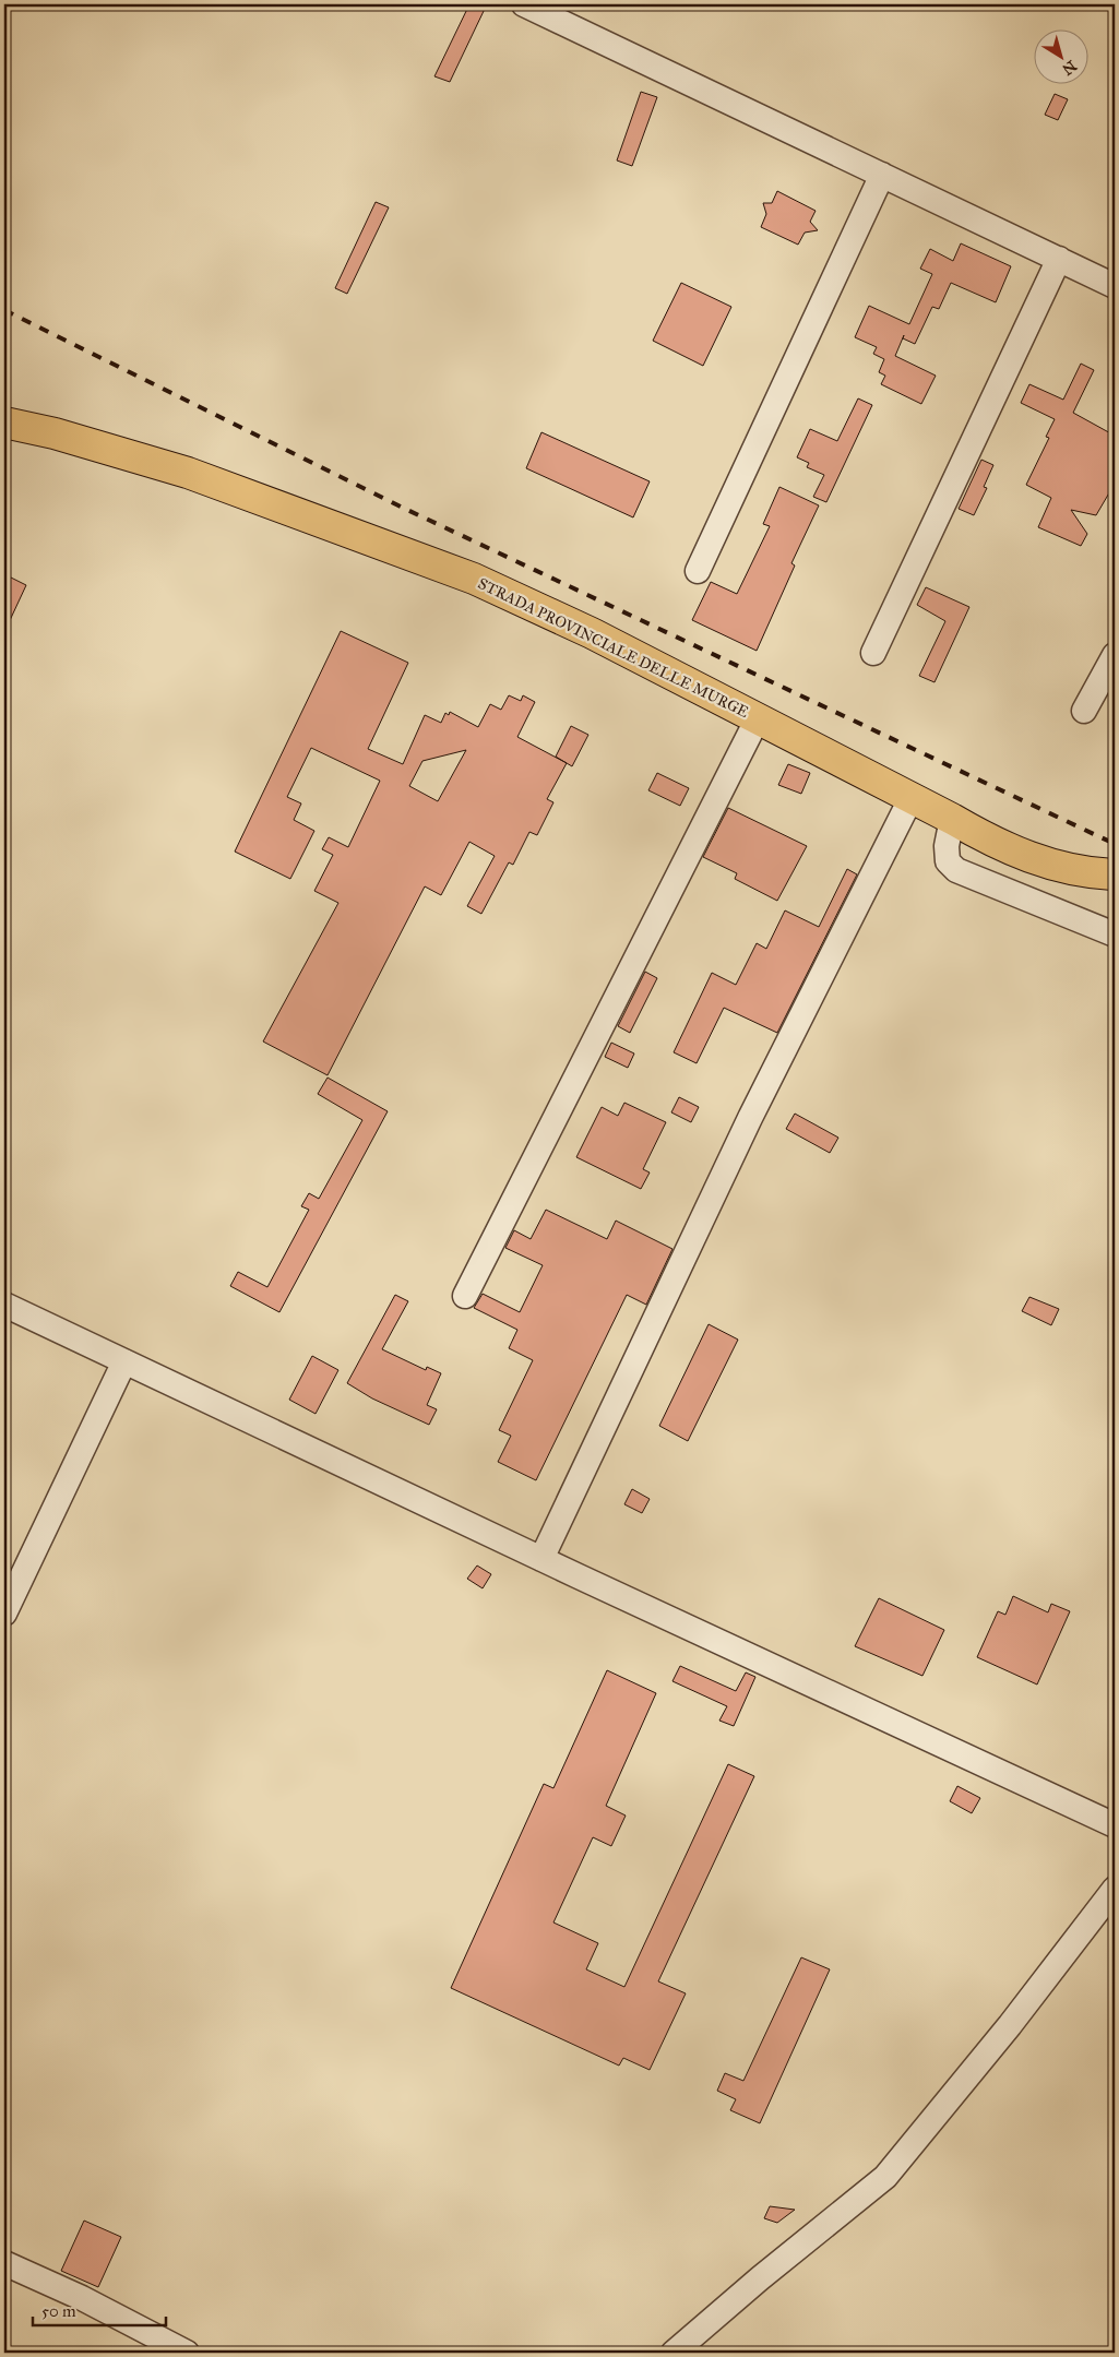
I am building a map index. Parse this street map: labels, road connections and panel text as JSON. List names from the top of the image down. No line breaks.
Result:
{"streets":{"main road":["STRADA PROVINCIALE DELLE MURGE"]},"scale_bar":"50 m","north":"bottom right"}
